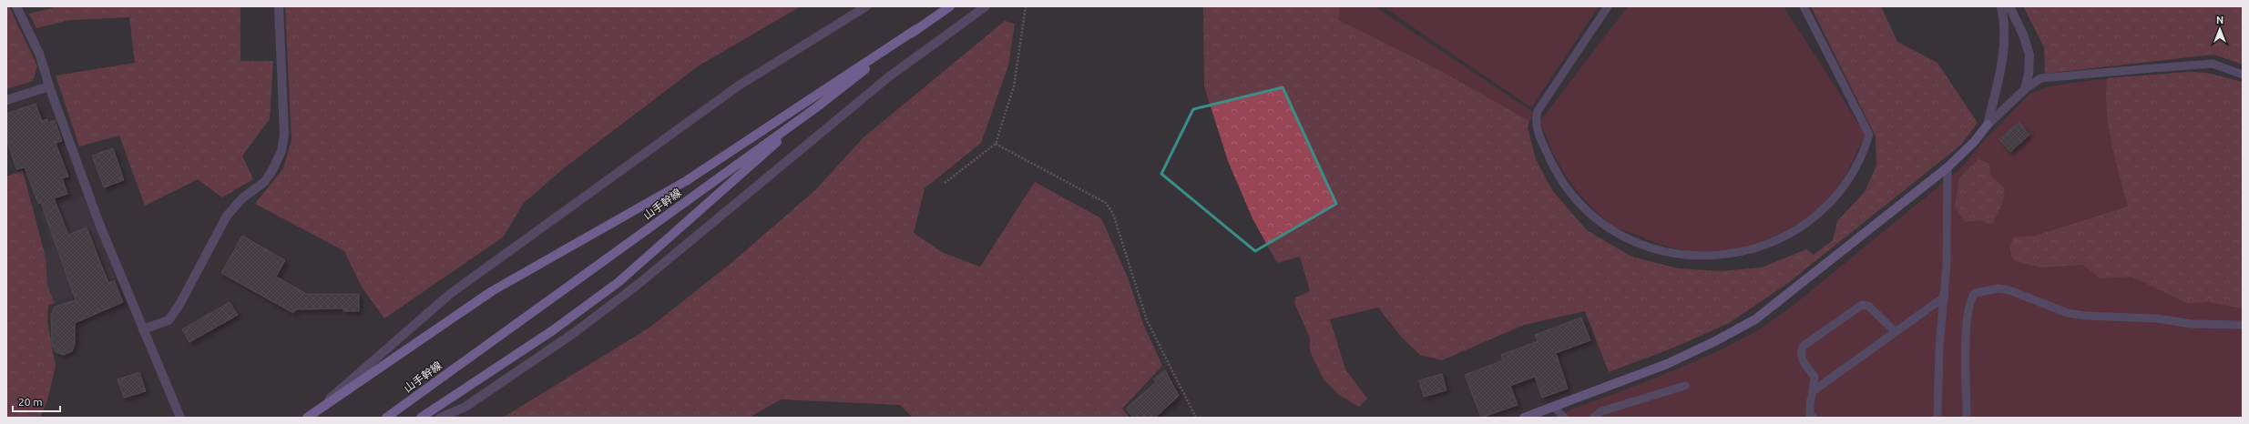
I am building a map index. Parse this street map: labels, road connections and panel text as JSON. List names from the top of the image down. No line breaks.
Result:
{"streets":{"main road":["山手幹線"]},"scale_bar":"20 m","north":"top"}
